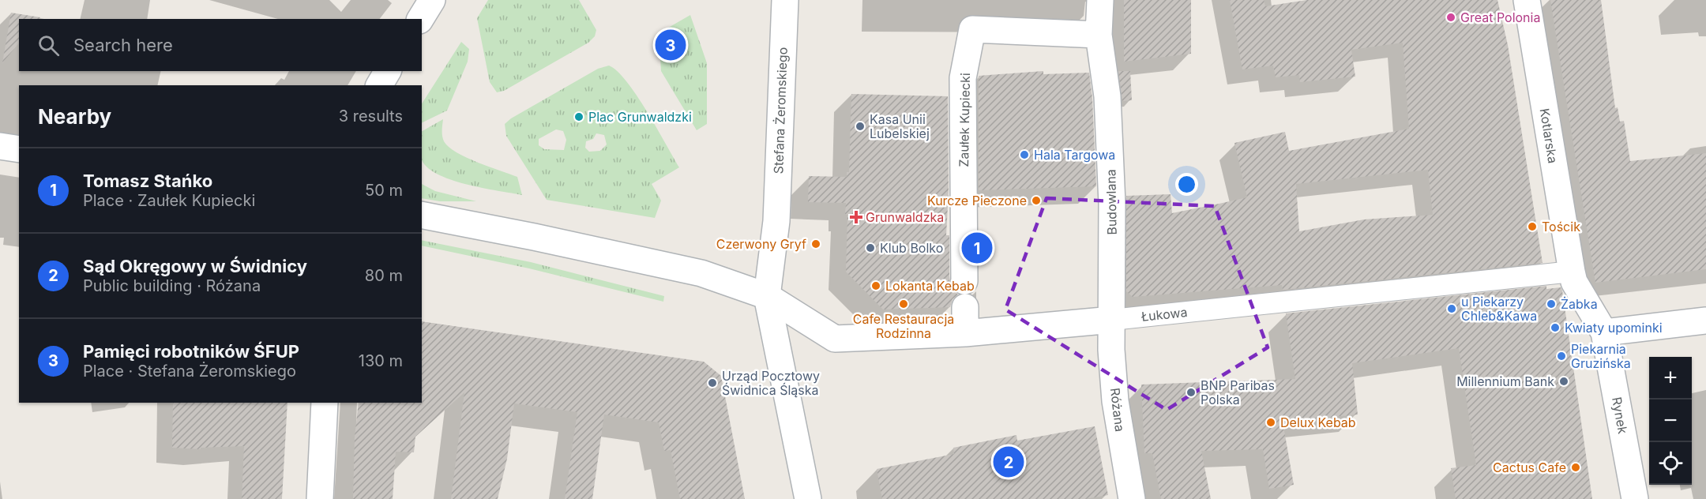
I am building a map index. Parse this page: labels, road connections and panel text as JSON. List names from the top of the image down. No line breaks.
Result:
{"streets":{"street":["Stefana Żeromskiego","Zaułek Kupiecki","Kotlarska","Budowlana","Łukowa","Różana","Rynek"]},"crossings":[["Stefana Żeromskiego","Łukowa"],["Zaułek Kupiecki","Budowlana"],["Kotlarska","Łukowa"],["Kotlarska","Rynek"],["Budowlana","Łukowa"],["Budowlana","Różana"],["Łukowa","Różana"],["Łukowa","Rynek"]],"places":{"other":["Great Polonia","Plac Grunwaldzki","Kasa Unii Lubelskiej","Hala Targowa","Kurcze Pieczone","Tościk","Czerwony Gryf","Klub Bolko","Lokanta Kebab","Cafe Restauracja Rodzinna","Żabka","u Piekarzy Chleb&Kawa","Kwiaty upominki","Piekarnia Gruzińska","Millennium Bank","Urząd Pocztowy Świdnica Śląska","BNP Paribas Polska","Delux Kebab","Cactus Cafe"],"health":["Grunwaldzka"]},"page":{"search":"Search here","pins":["3","1","2"],"heading":["Nearby","3 results"],"list":[{"mark":"1","name":"Tomasz Stańko","note":"Place · Zaułek Kupiecki","value":"50 m"},{"mark":"2","name":"Sąd Okręgowy w Świdnicy","note":"Public building · Różana","value":"80 m"},{"mark":"3","name":"Pamięci robotników ŚFUP","note":"Place · Stefana Żeromskiego","value":"130 m"}],"map_buttons":["+","−"]}}
